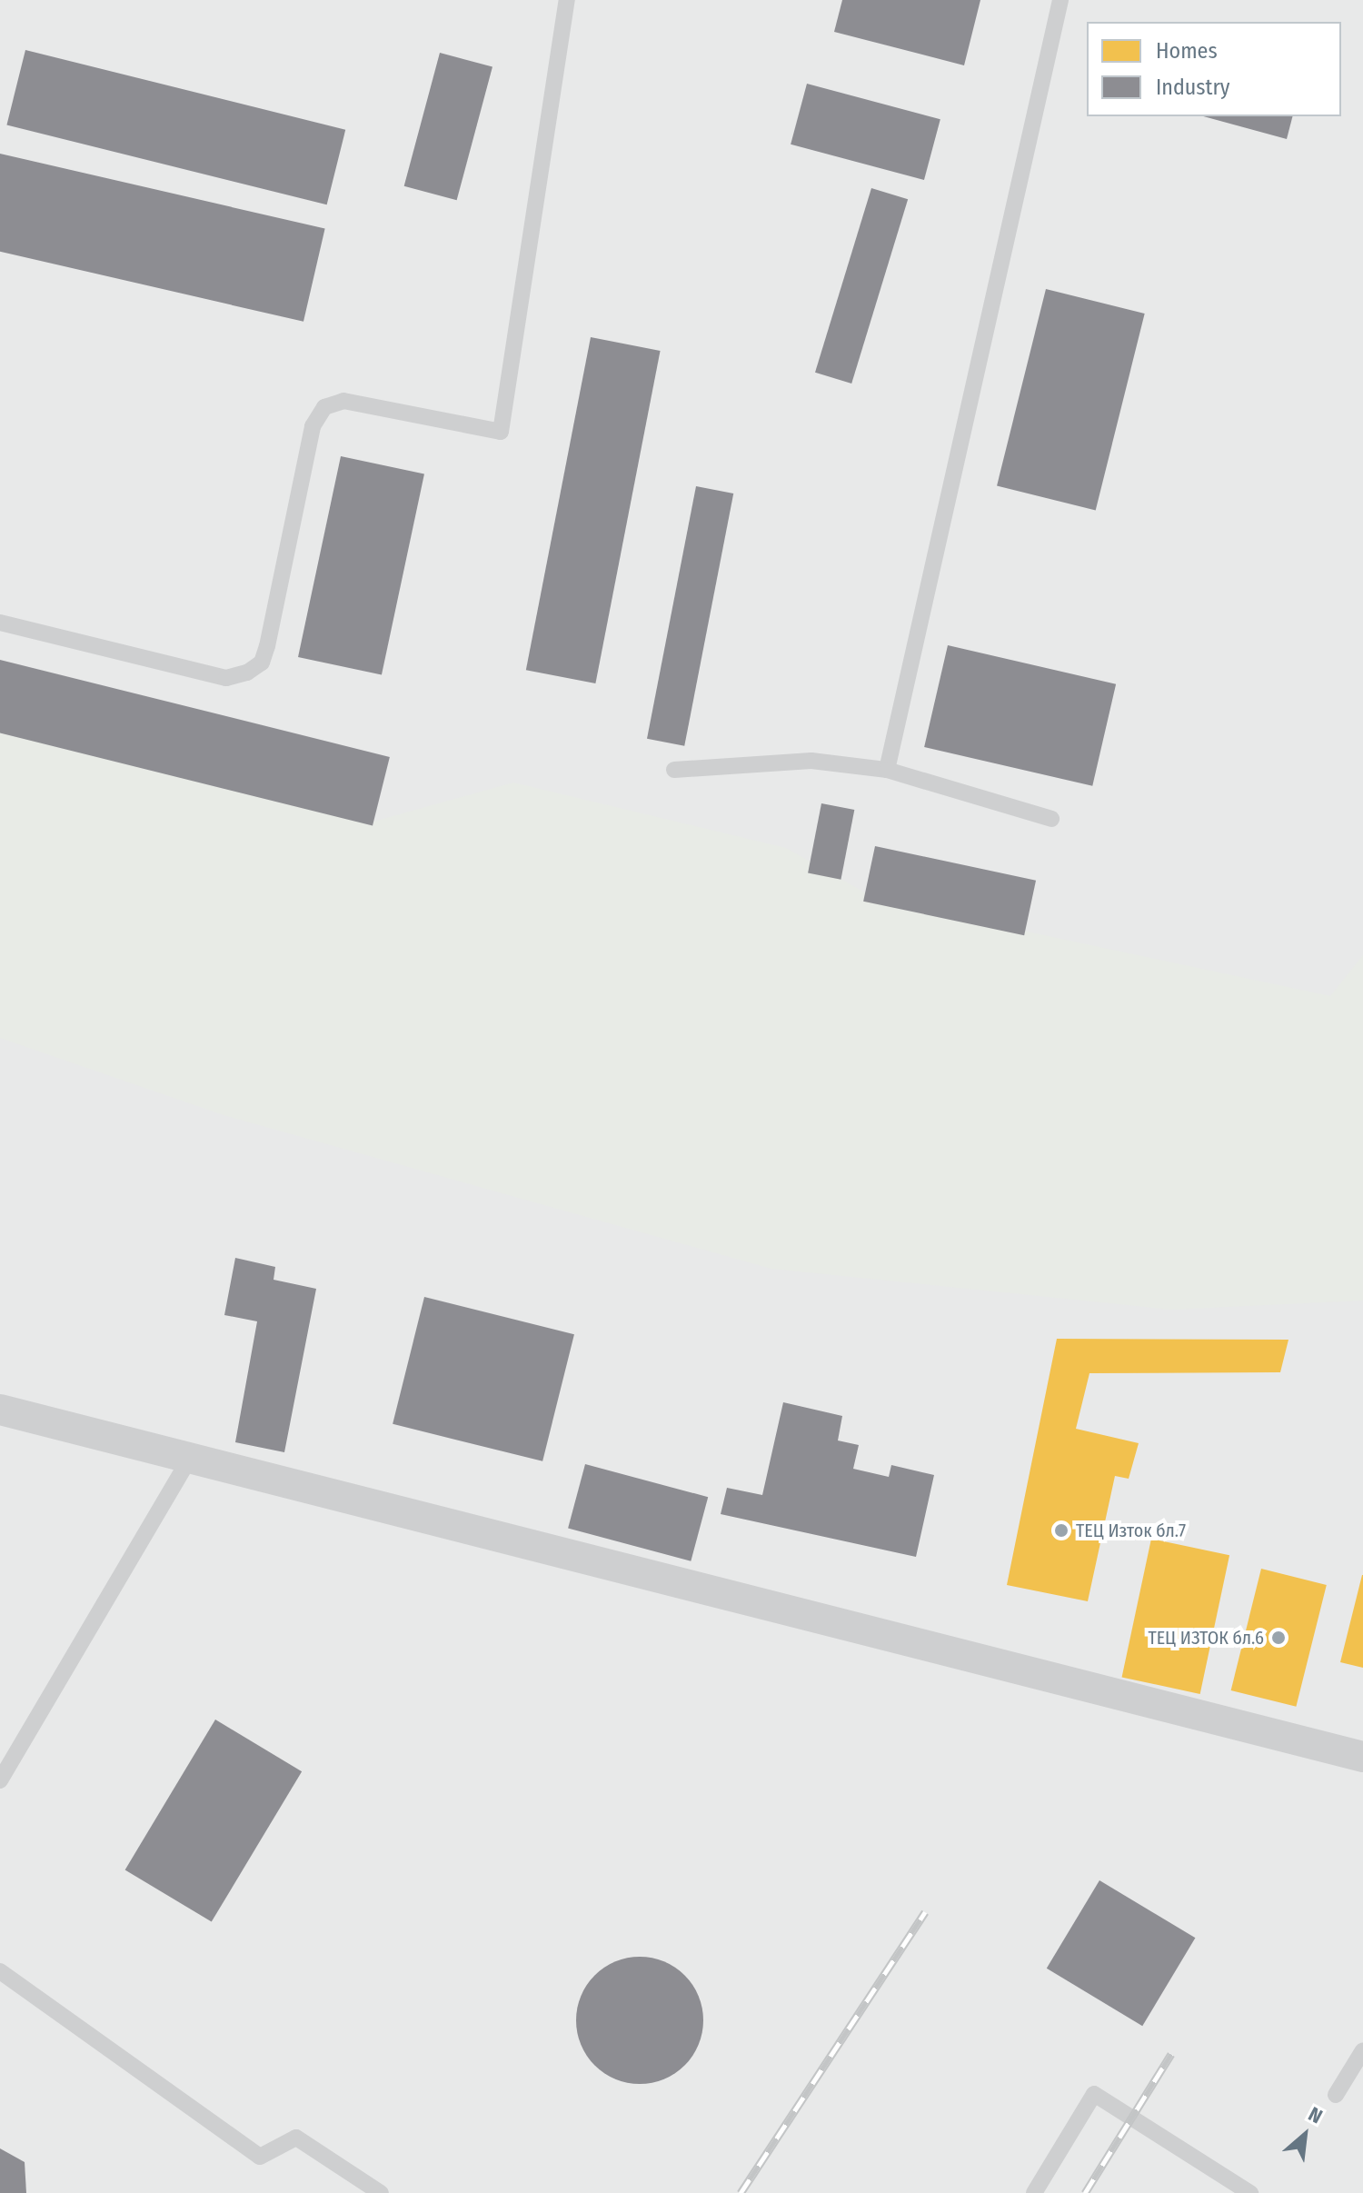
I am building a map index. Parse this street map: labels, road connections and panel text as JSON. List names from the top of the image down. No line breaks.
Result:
{"places":["ТЕЦ Изток бл.7","ТЕЦ ИЗТОК бл.6"],"legend":["Homes","Industry"],"north":"top right"}
